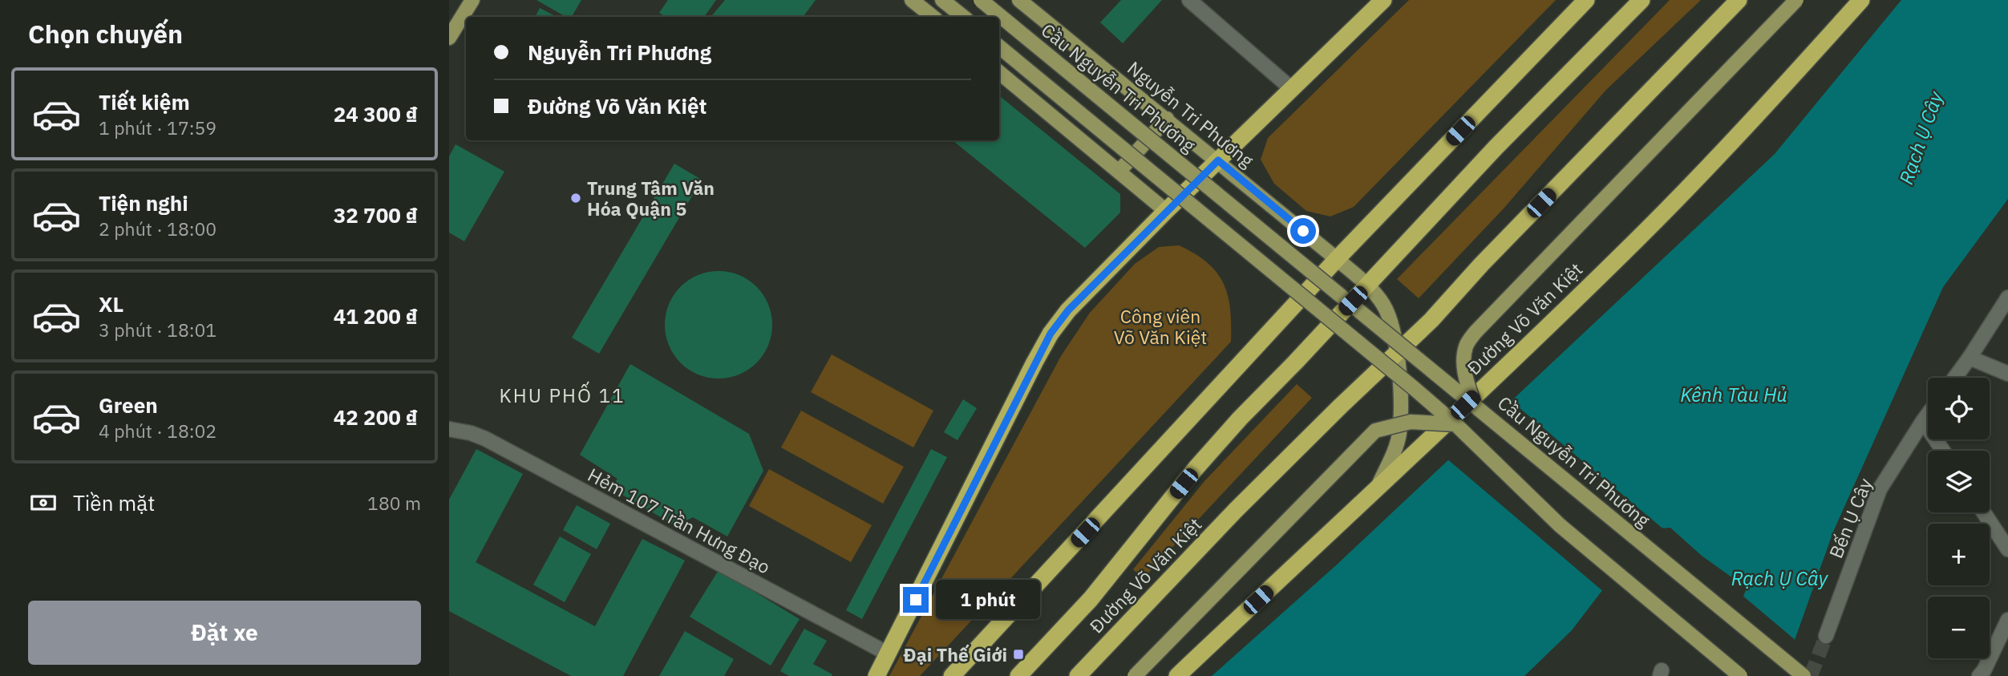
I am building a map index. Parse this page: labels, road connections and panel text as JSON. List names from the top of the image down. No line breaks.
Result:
{"streets":{"highway":["Đường Võ Văn Kiệt"],"main road":["Cầu Nguyễn Tri Phương","Nguyễn Tri Phương"],"street":["Bến Ụ Cây","Hẻm 107 Trần Hưng Đạo"]},"crossings":[["Nguyễn Tri Phương","Đường Võ Văn Kiệt"]],"districts":["KHU PHỐ 11"],"water":["Rạch Ụ Cây","Kênh Tàu Hủ"],"parks":["Công viên Võ Văn Kiệt"],"places":{"other":["Trung Tâm Văn Hóa Quận 5"],"transit":["Đại Thế Giới"]},"page":{"heading":"Chọn chuyến","banner":["Nguyễn Tri Phương","Đường Võ Văn Kiệt"],"list":[{"name":"Tiết kiệm","note":"1 phút · 17:59","value":"24 300 ₫"},{"name":"Tiện nghi","note":"2 phút · 18:00","value":"32 700 ₫"},{"name":"XL","note":"3 phút · 18:01","value":"41 200 ₫"},{"name":"Green","note":"4 phút · 18:02","value":"42 200 ₫"}],"map_buttons":["+","−"],"pay":["Tiền mặt","180 m"],"bubble":"1 phút","buttons":"Đặt xe"}}
